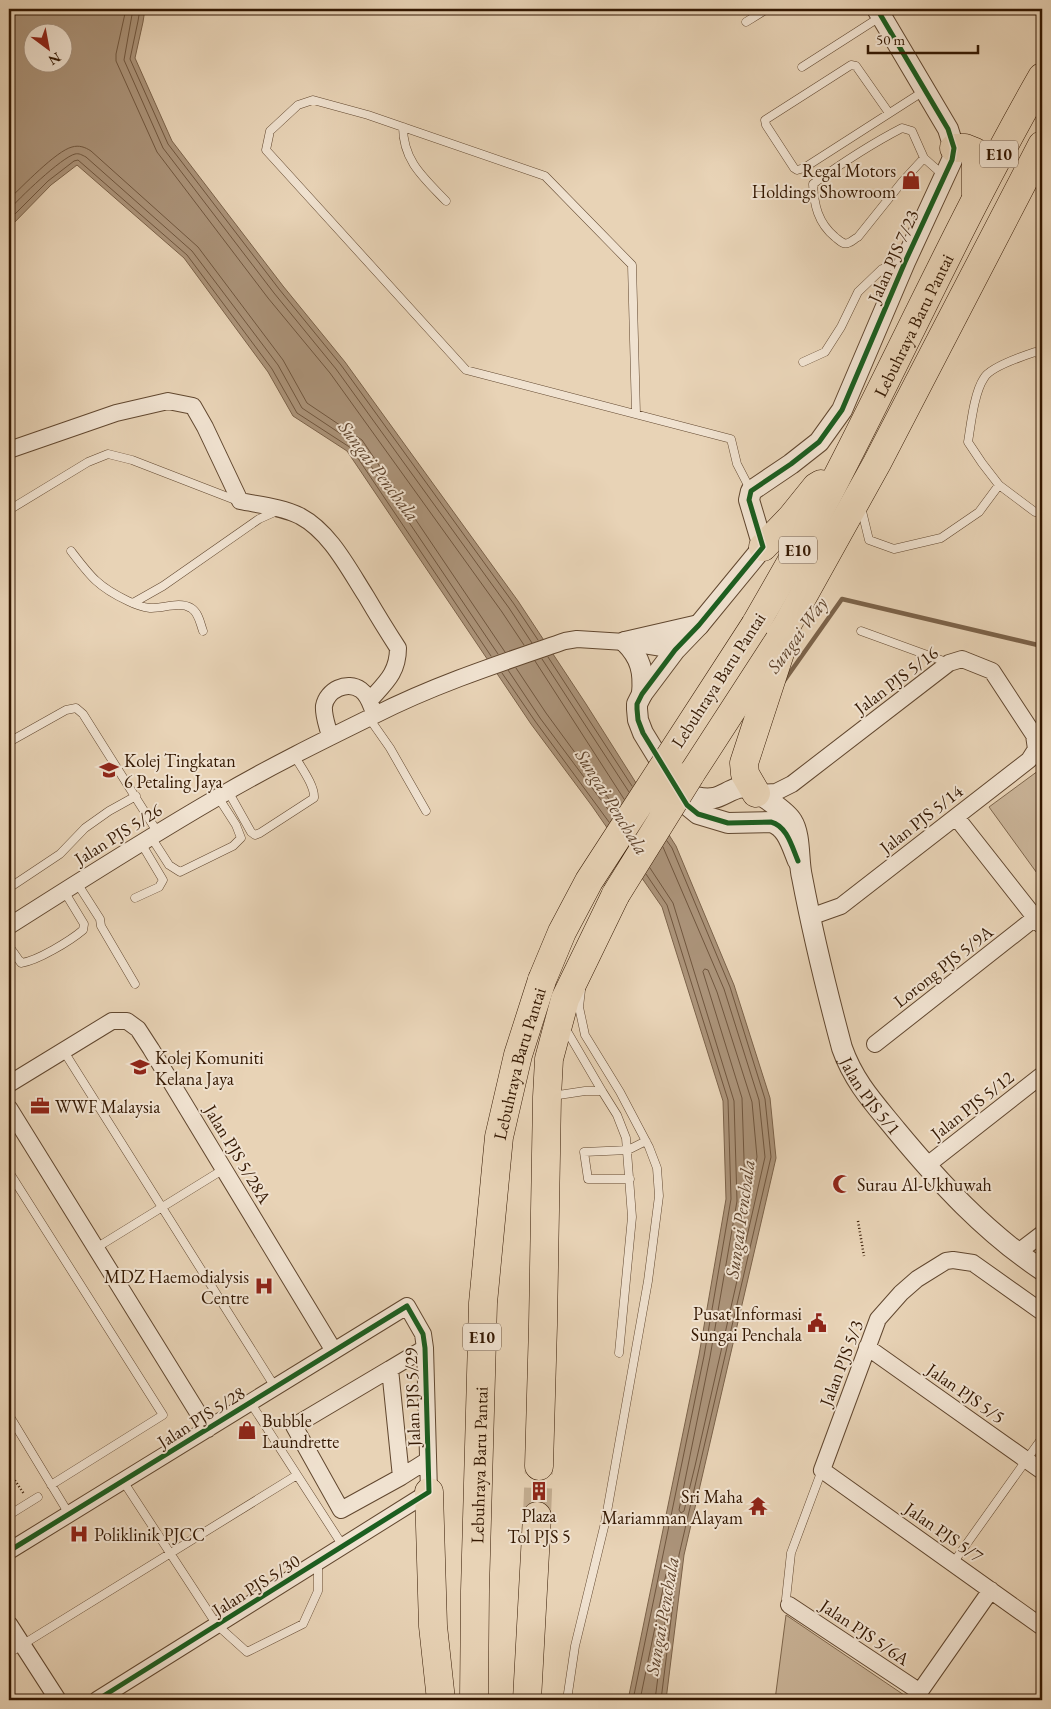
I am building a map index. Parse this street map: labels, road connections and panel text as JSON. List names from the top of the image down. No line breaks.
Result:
{"streets":{"highway":["E10","Lebuhraya Baru Pantai"],"street":["Jalan PJS 7/23","Jalan PJS 5/16","Jalan PJS 5/14","Jalan PJS 5/26","Lorong PJS 5/9A","Jalan PJS 5/1","Jalan PJS 5/12","Jalan PJS 5/28A","Jalan PJS 5/3","Jalan PJS 5/5","Jalan PJS 5/29","Jalan PJS 5/28","Jalan PJS 5/7","Jalan PJS 5/30","Jalan PJS 5/6A"]},"crossings":[["Jalan PJS 5/16","Jalan PJS 5/14"],["Jalan PJS 5/14","Jalan PJS 5/1"],["Jalan PJS 5/26","Jalan PJS 5/1"],["Jalan PJS 5/1","Jalan PJS 5/12"],["Jalan PJS 5/28A","Jalan PJS 5/28"],["Jalan PJS 5/3","Jalan PJS 5/5"],["Jalan PJS 5/3","Jalan PJS 5/7"],["Jalan PJS 5/29","Jalan PJS 5/28"],["Jalan PJS 5/29","Jalan PJS 5/30"]],"water":["Sungai Penchala","Sungai Way"],"places":{"shop":["Regal Motors Holdings Showroom","Bubble Laundrette"],"school or university":["Kolej Tingkatan 6 Petaling Jaya","Kolej Komuniti Kelana Jaya"],"office":["WWF Malaysia"],"mosque":["Surau Al-Ukhuwah"],"hospital":["MDZ Haemodialysis Centre","Poliklinik PJCC"],"public building":["Pusat Informasi Sungai Penchala"],"building":["Plaza Tol PJS 5"],"temple":["Sri Maha Mariamman Alayam"]},"scale_bar":"50 m","north":"bottom right"}
